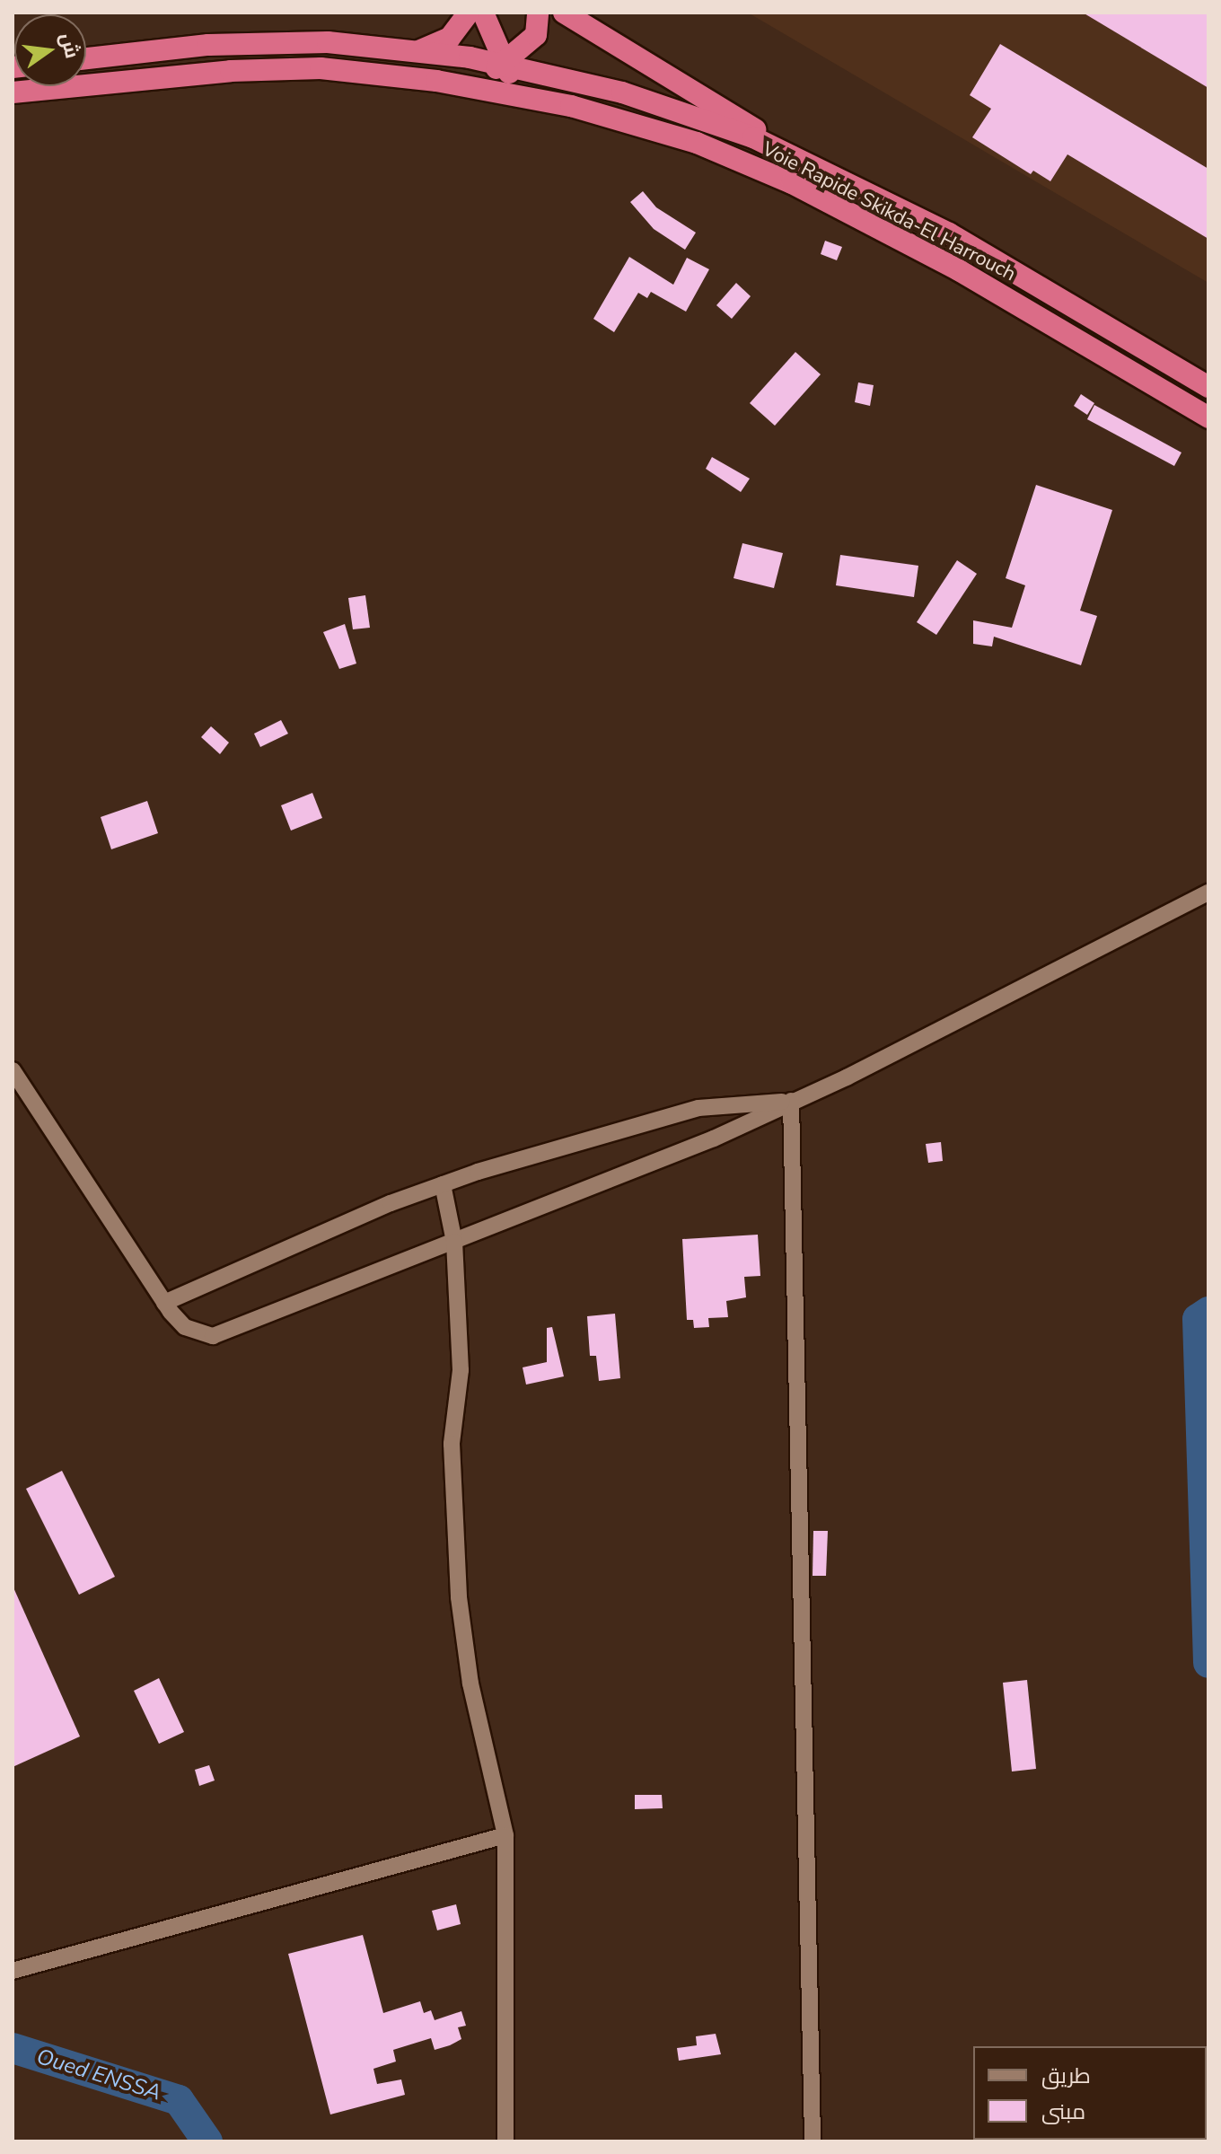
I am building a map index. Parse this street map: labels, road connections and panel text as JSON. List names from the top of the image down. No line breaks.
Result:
{"streets":{"highway":["Voie Rapide Skikda-El Harrouch"]},"water":["Oued ENSSA"],"legend":["طريق","مبنى"],"north":"right"}
